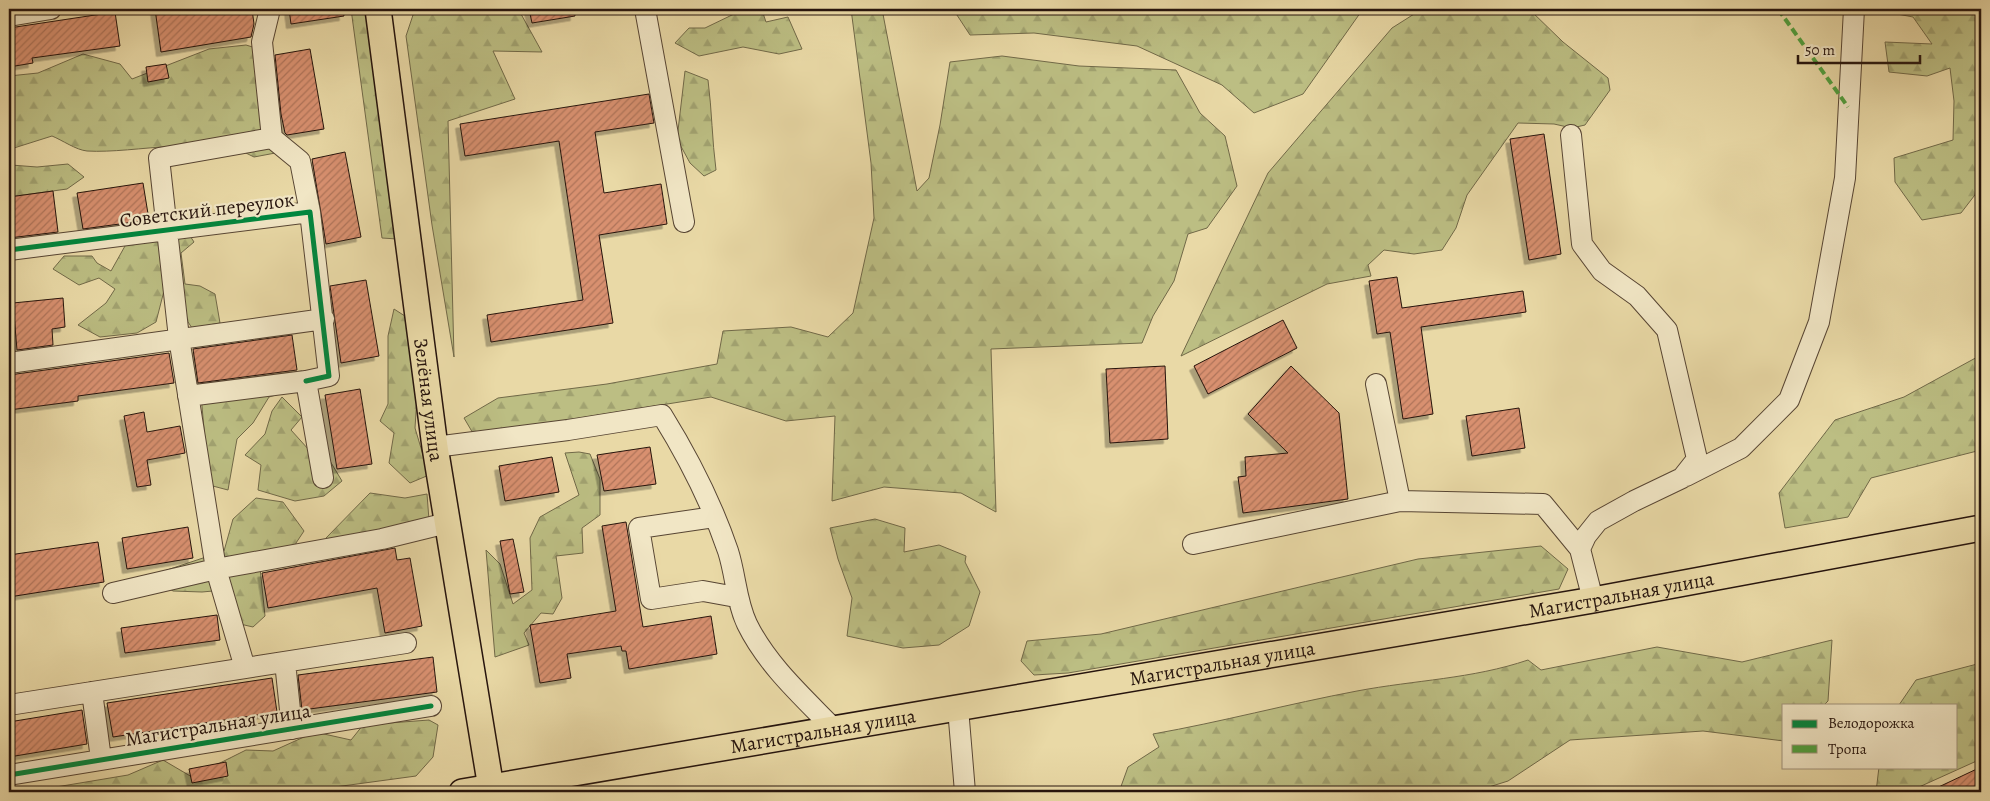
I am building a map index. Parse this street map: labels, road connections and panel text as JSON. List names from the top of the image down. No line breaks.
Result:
{"streets":{"main road":["Зелёная улица","Магистральная улица"],"street":["Советский переулок"]},"crossings":[["Зелёная улица","Магистральная улица"]],"legend":["Велодорожка","Тропа"],"scale_bar":"50 m"}
